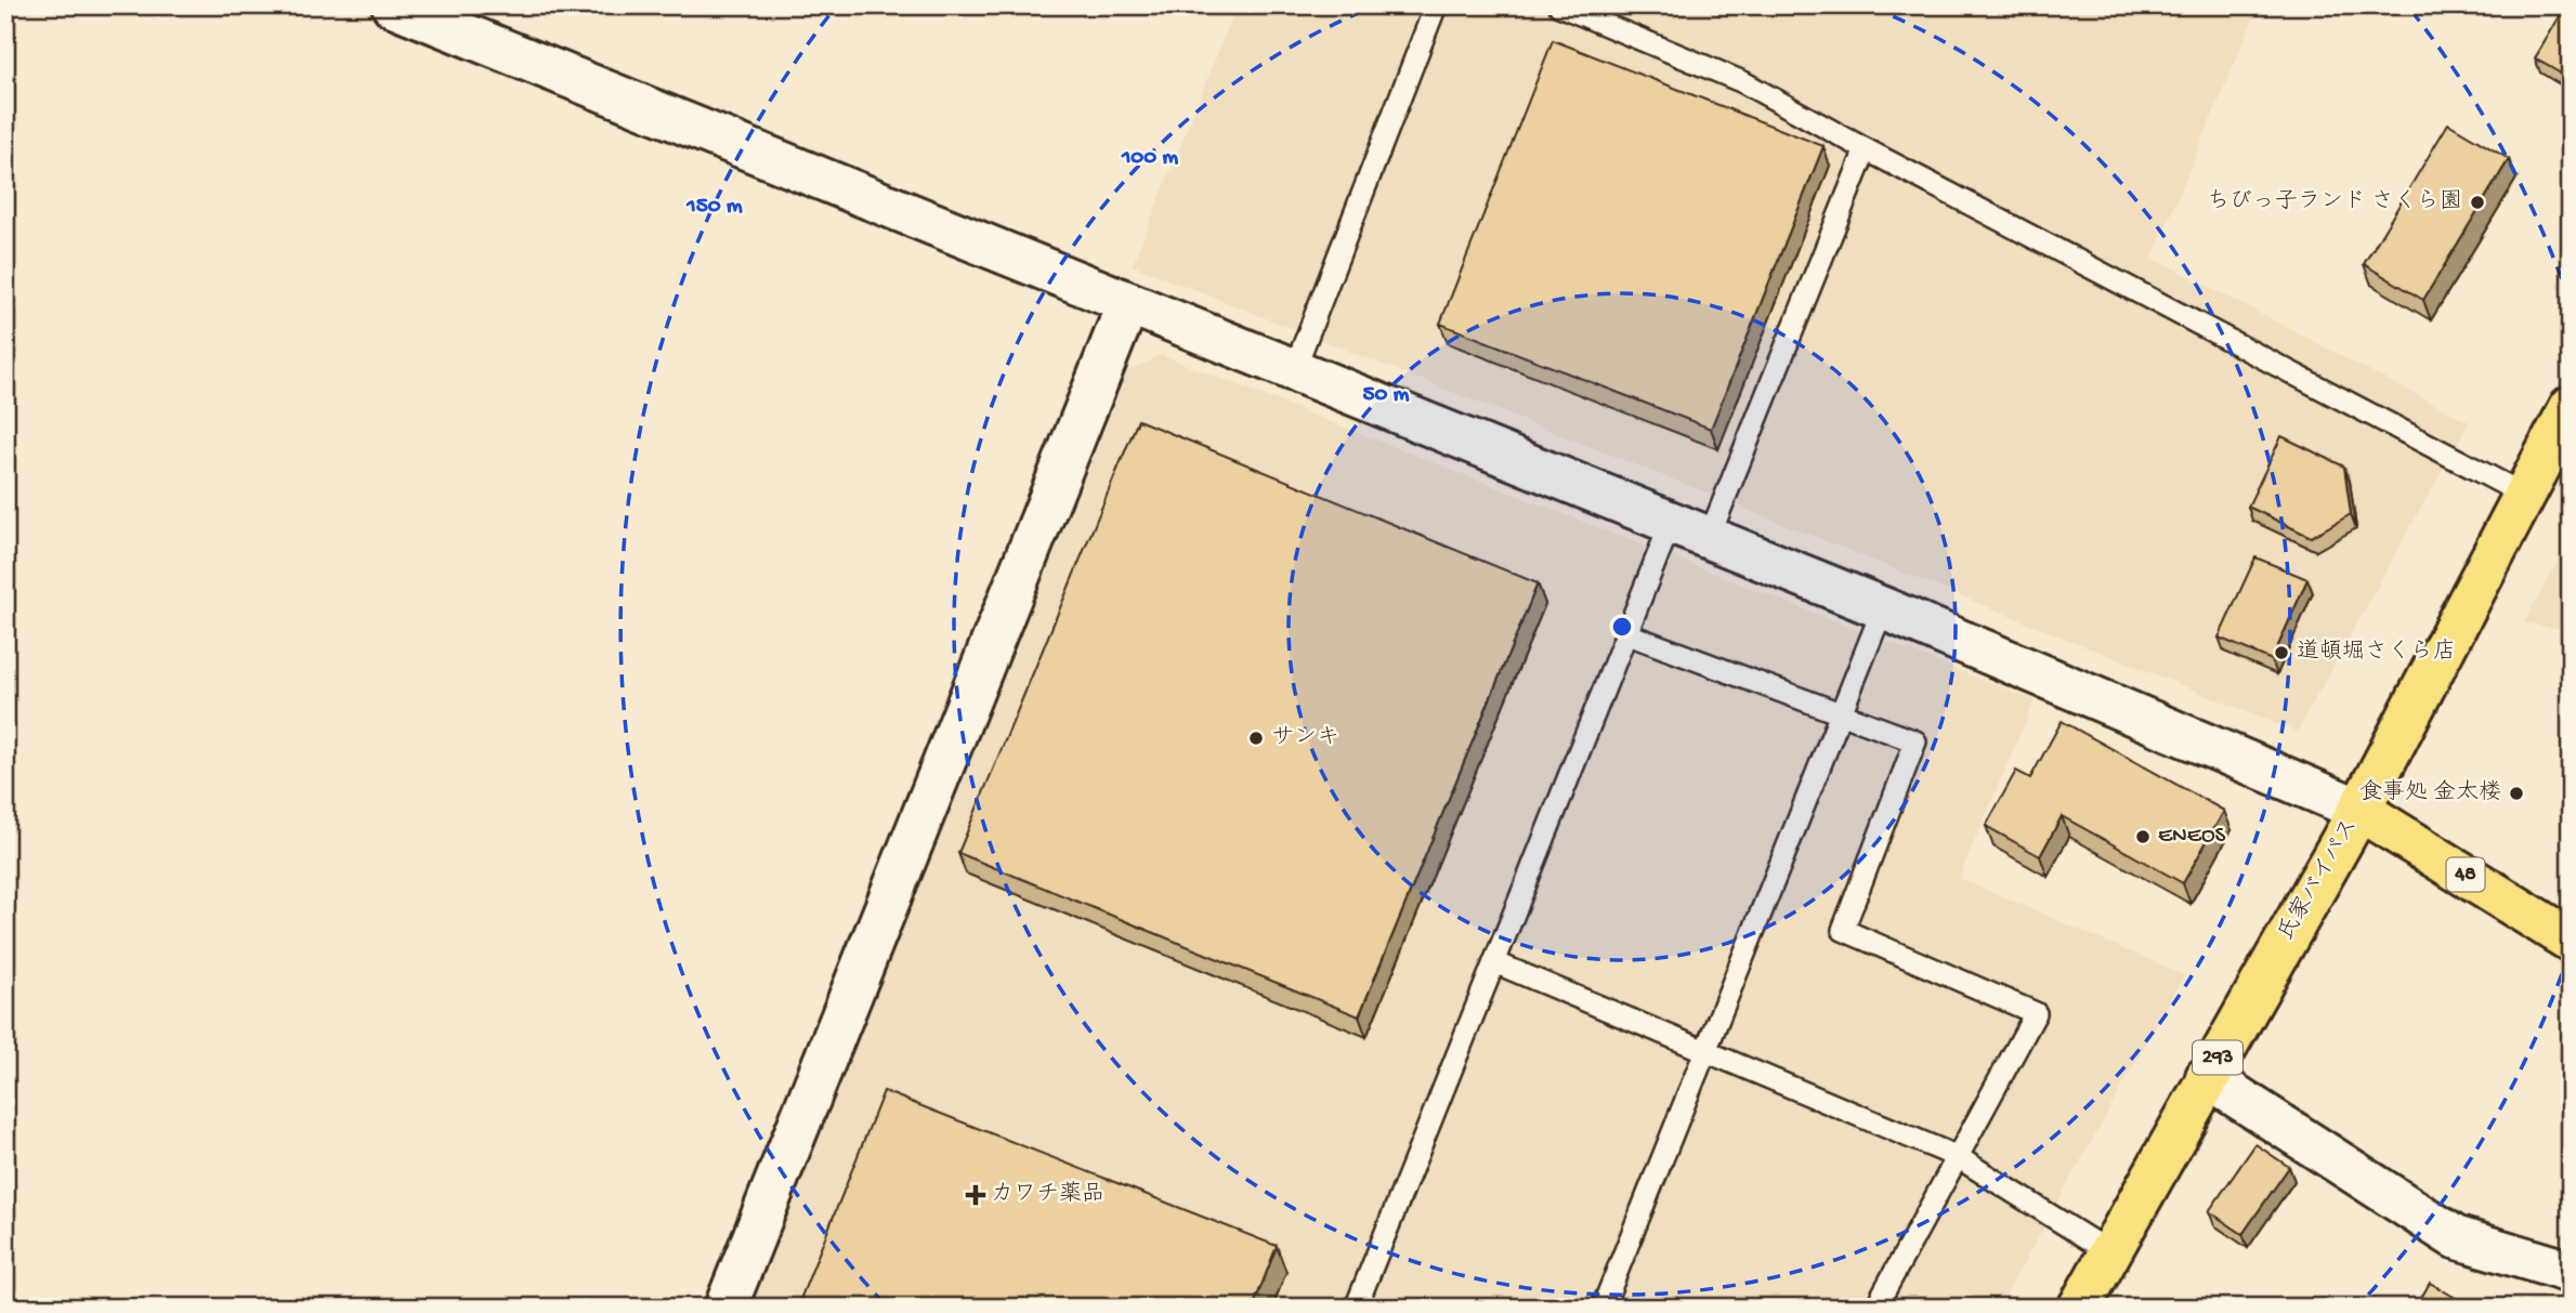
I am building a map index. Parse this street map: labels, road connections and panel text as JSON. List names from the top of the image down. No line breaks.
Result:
{"streets":{"main road":["48","氏家バイパス","293"]},"crossings":[["48","氏家バイパス"]],"places":{"other":["ちびっ子ランド さくら園","道頓堀さくら店","サンキ","食事処 金太楼","ENEOS"],"health":["カワチ薬品"]},"rings":["100 m","150 m","50 m"]}
